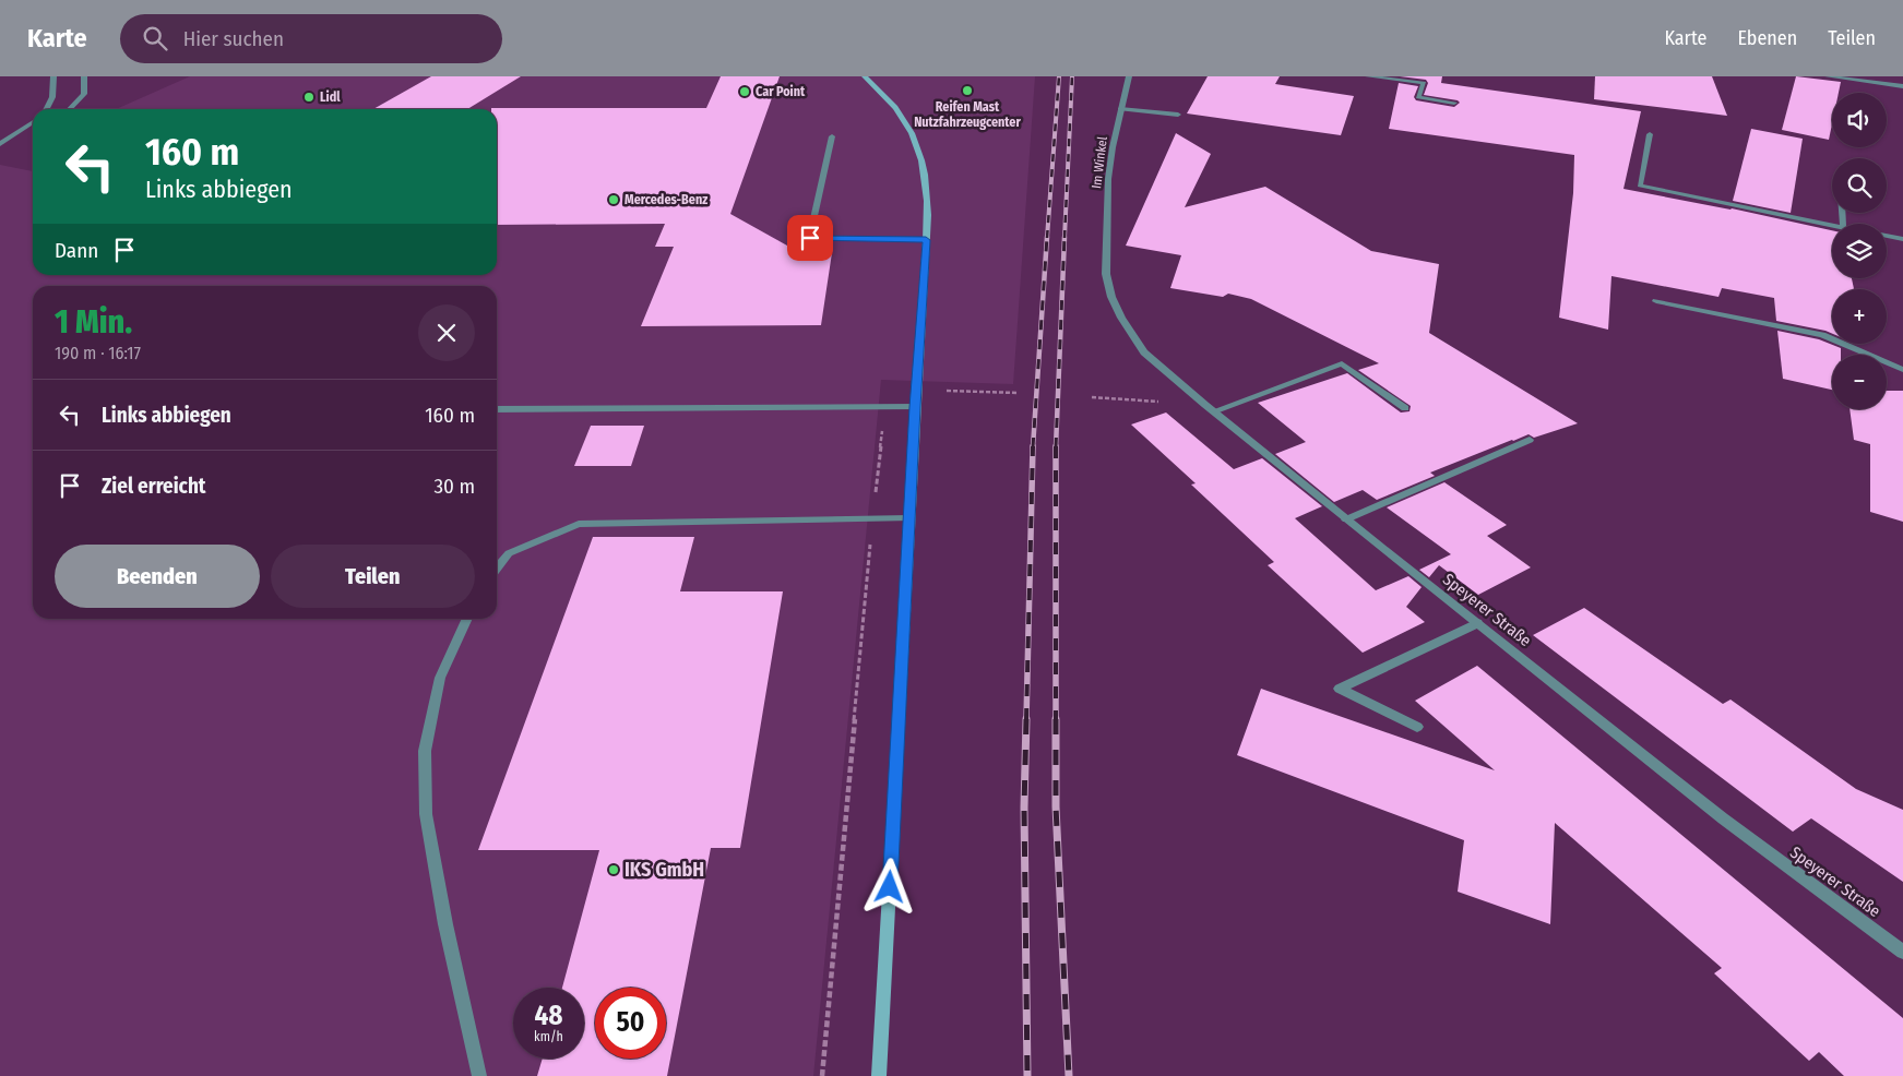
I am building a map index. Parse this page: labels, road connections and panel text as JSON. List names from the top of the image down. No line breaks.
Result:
{"streets":{"street":["Im Winkel","Speyerer Straße"]},"crossings":[["Im Winkel","Speyerer Straße"]],"places":["Reifen Mast Nutzfahrzeugcenter","Car Point","Lidl","Mercedes-Benz","IKS GmbH"],"page":{"header":"Karte","search":"Hier suchen","nav":["Karte","Ebenen","Teilen"],"map_buttons":["+","−"],"turn":["160 m","Links abbiegen"],"then":"Dann","heading":["1 Min.","190 m · 16:17"],"list":[{"name":"Links abbiegen","value":"160 m"},{"name":"Ziel erreicht","value":"30 m"}],"buttons":["Beenden","Teilen"],"speed":"48 km/h","limit":"50"}}
